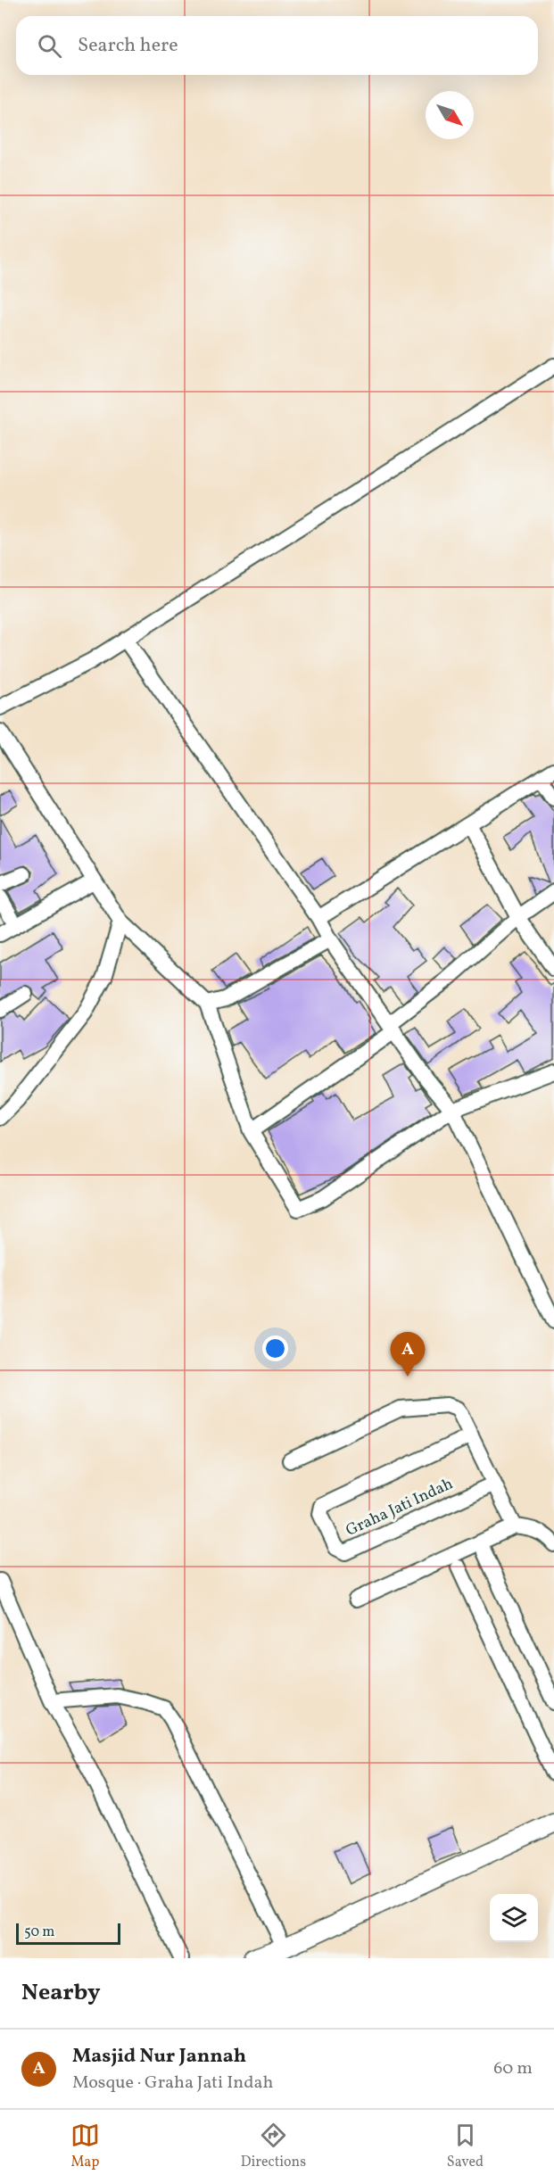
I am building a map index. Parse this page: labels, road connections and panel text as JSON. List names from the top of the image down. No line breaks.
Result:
{"streets":{"street":["Graha Jati Indah"]},"scale_bar":"50 m","north":"bottom right","page":{"search":"Search here","pins":"A","scale":"50 m","heading":"Nearby","list":[{"mark":"A","name":"Masjid Nur Jannah","note":"Mosque · Graha Jati Indah","value":"60 m"}],"nav":["Map","Directions","Saved"]}}
